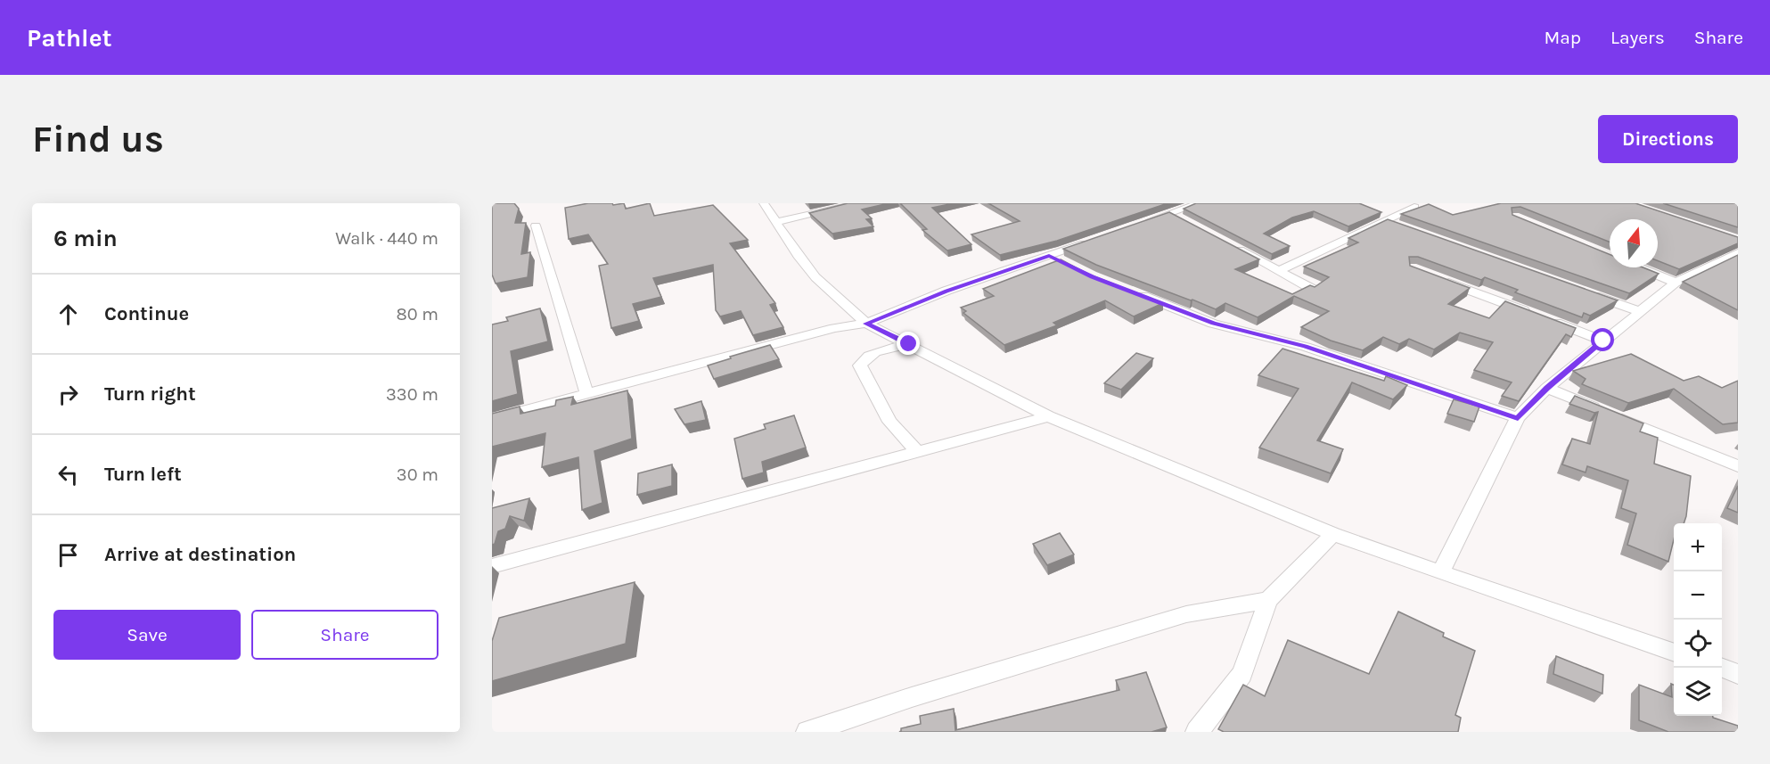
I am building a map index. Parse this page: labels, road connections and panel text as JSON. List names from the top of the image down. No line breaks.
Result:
{"north":"top","page":{"header":"Pathlet","nav":["Map","Layers","Share"],"buttons":["Directions",["Save","Share"]],"title":"Find us","heading":["6 min","Walk · 440 m"],"list":[["Continue","80 m"],["Turn right","330 m"],["Turn left","30 m"],"Arrive at destination"],"map_buttons":["+","−"]}}
